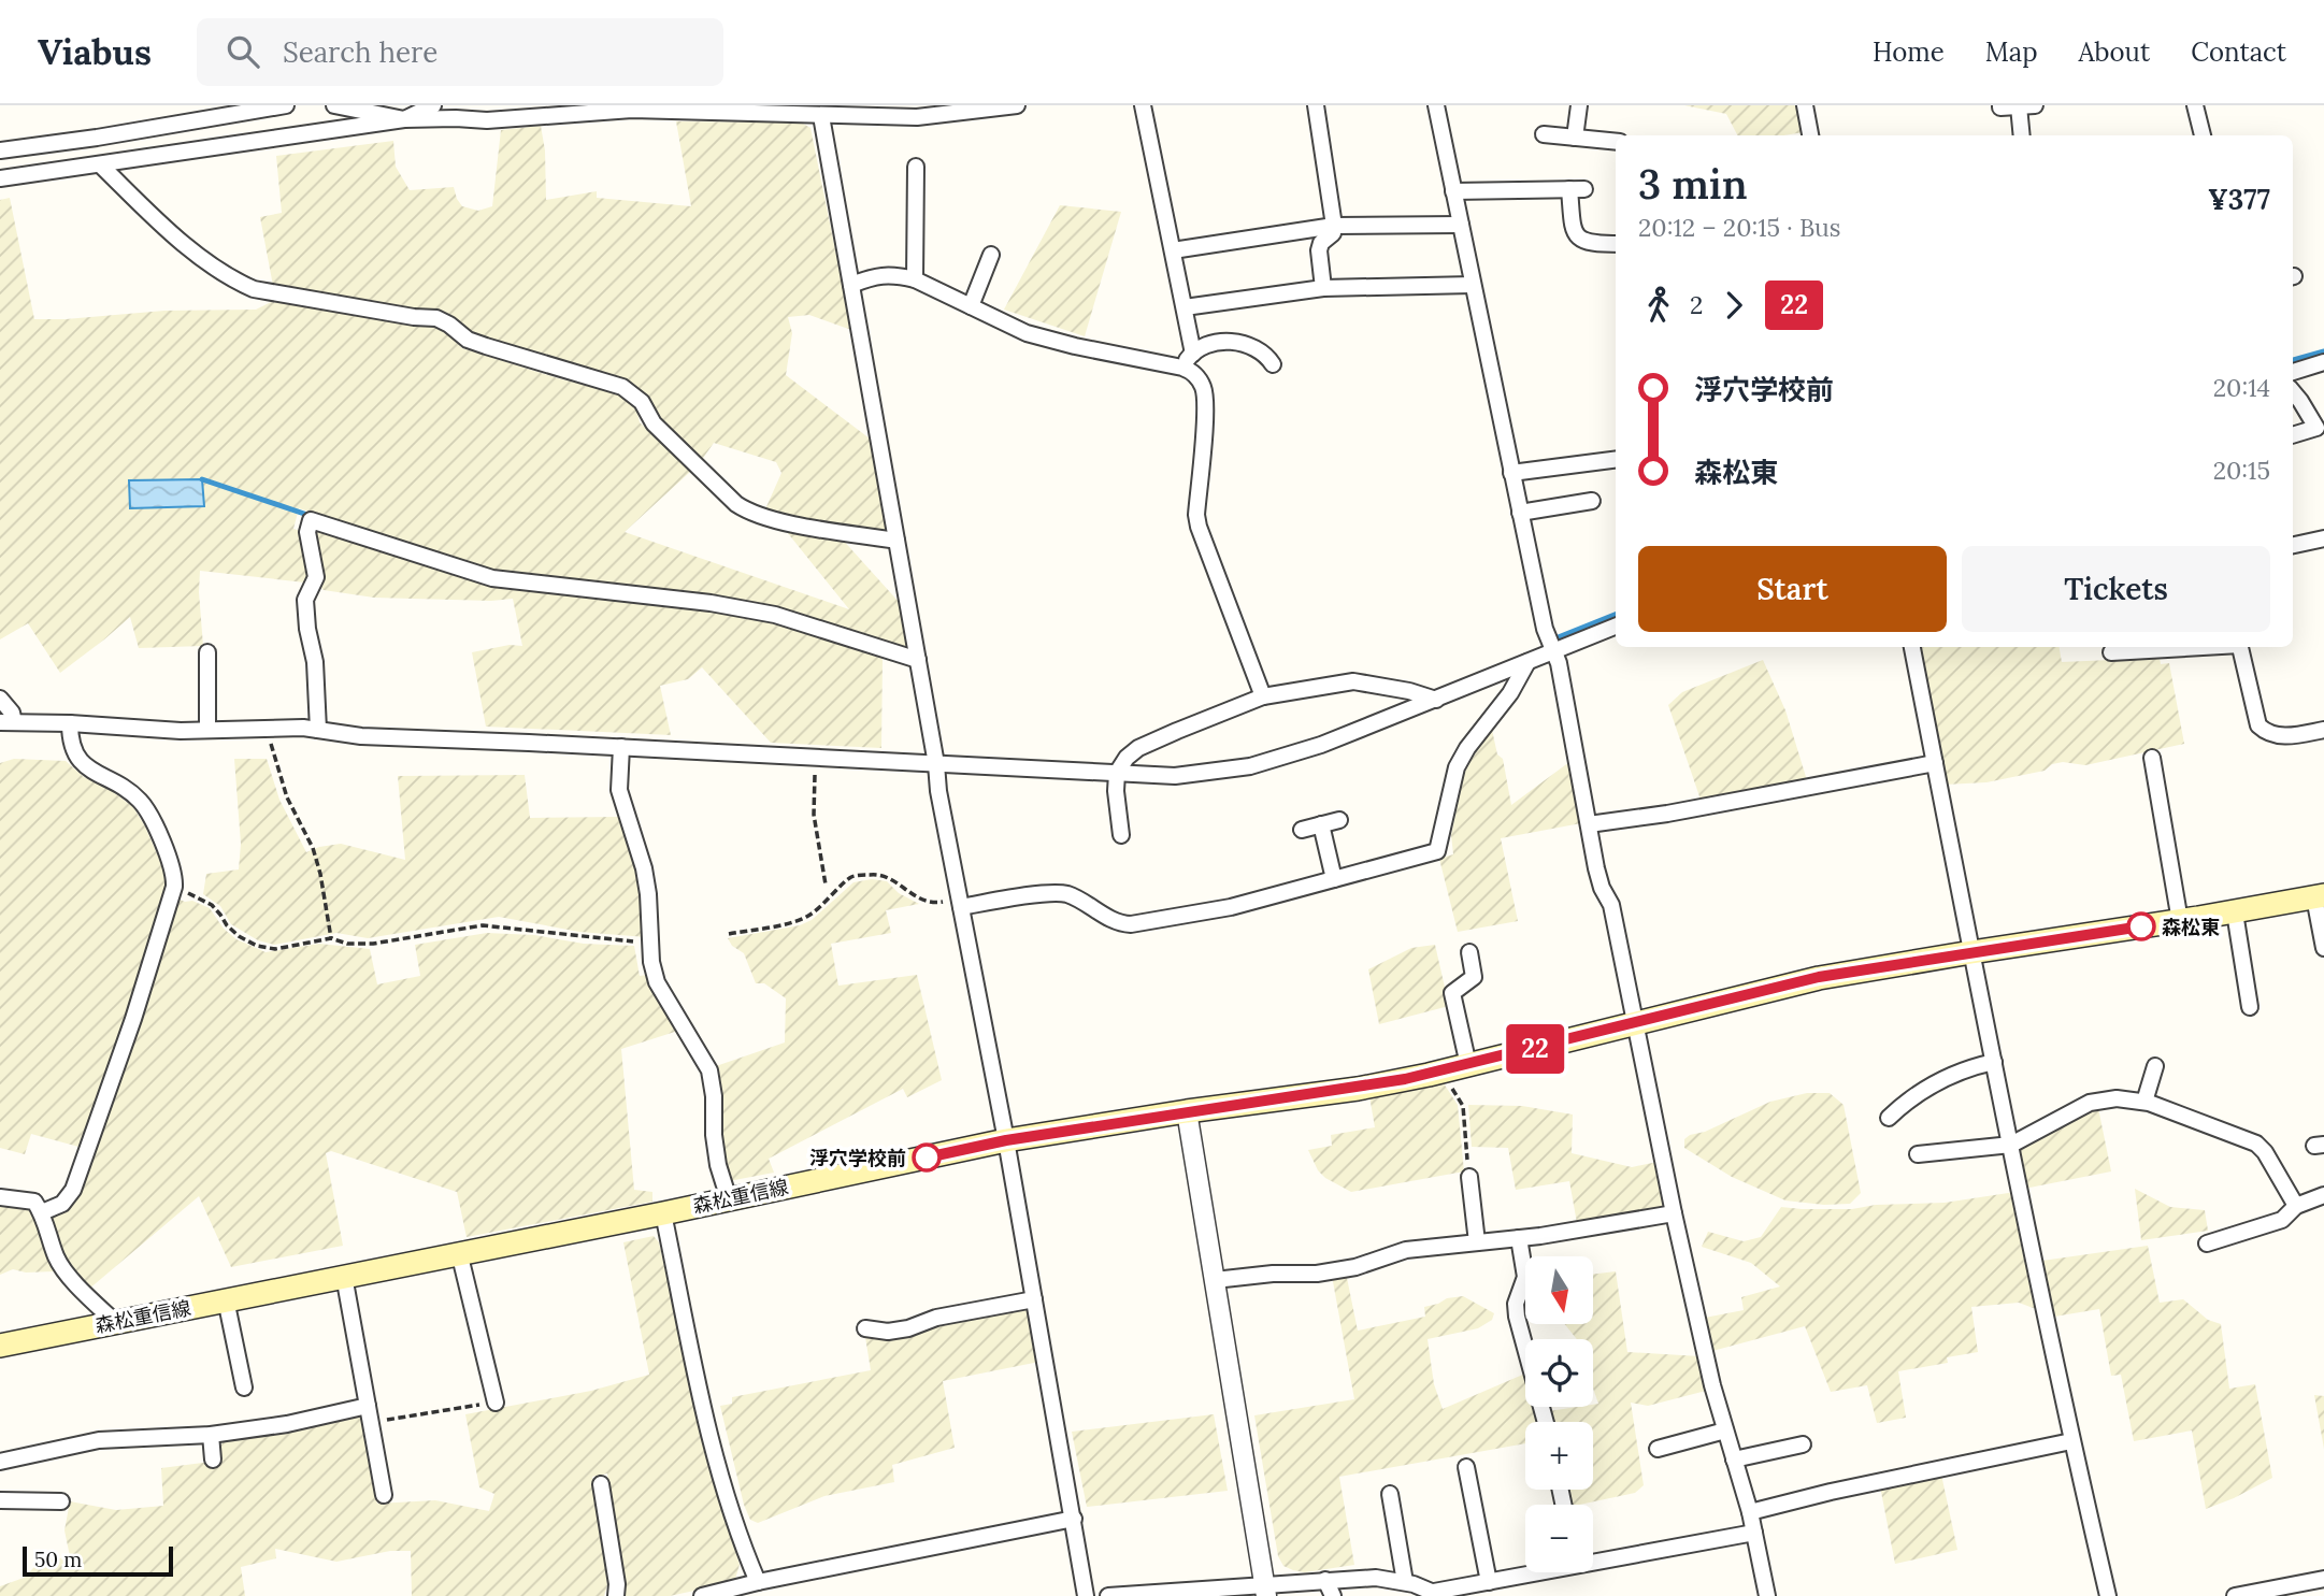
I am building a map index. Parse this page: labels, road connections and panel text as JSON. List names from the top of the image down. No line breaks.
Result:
{"streets":{"main road":["森松重信線"]},"places":["森松東","浮穴学校前"],"lines":["bus line 22"],"scale_bar":"50 m","north":"bottom","page":{"header":"Viabus","search":"Search here","nav":["Home","Map","About","Contact"],"on_map":"22","heading":["3 min","20:12 – 20:15 · Bus","¥377"],"legs":["2","22"],"list":[{"name":"浮穴学校前","value":"20:14"},{"name":"森松東","value":"20:15"}],"buttons":["Start","Tickets"],"map_buttons":["+","−"],"scale":"50 m"}}
